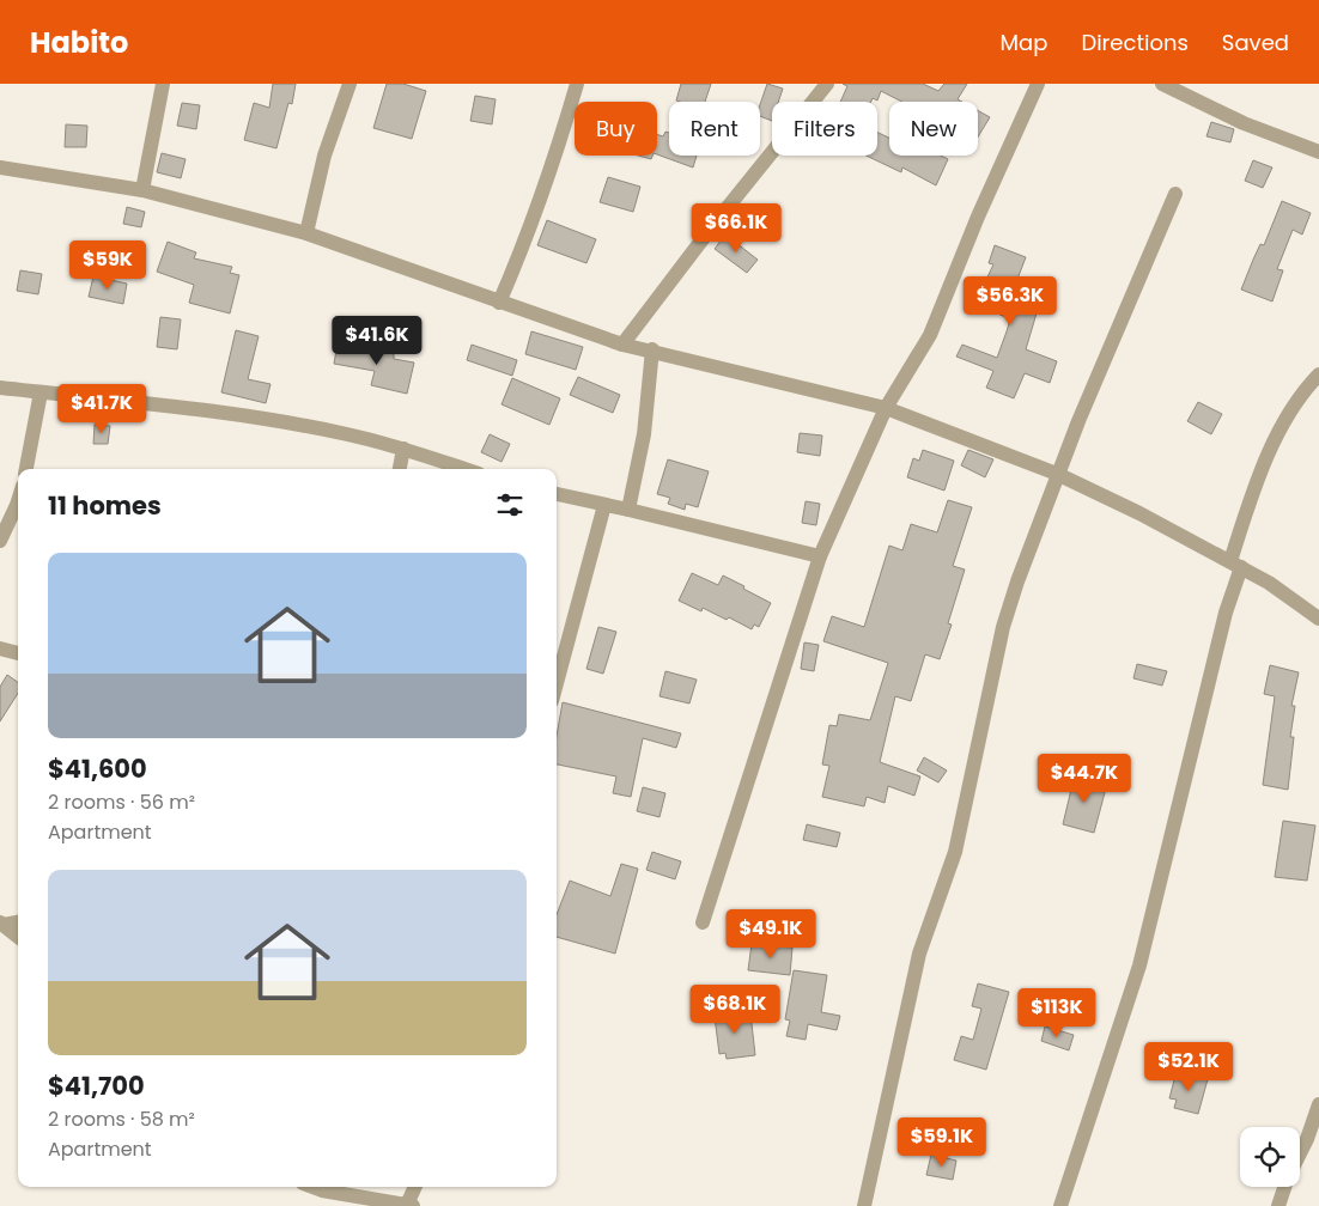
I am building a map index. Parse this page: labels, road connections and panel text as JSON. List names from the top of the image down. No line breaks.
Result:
{"page":{"header":"Habito","nav":["Map","Directions","Saved"],"chip":["Buy","Rent","Filters","New"],"price":["$66.1K","$59K","$56.3K","$41.6K","$41.7K","$44.7K","$49.1K","$68.1K","$113K","$52.1K","$59.1K"],"heading":"11 homes","list":[{"name":"$41,600","note":"2 rooms · 56 m² · Apartment"},{"name":"$41,700","note":"2 rooms · 58 m² · Apartment"}]}}
